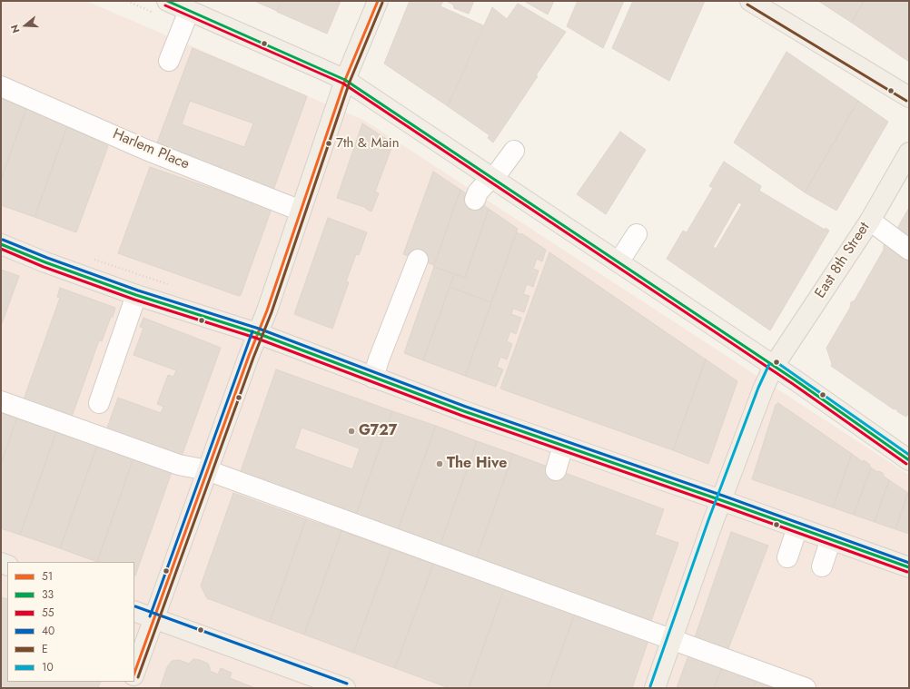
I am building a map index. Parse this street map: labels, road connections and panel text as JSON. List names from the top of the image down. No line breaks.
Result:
{"streets":{"main road":["East 8th Street"],"lane":["Harlem Place"]},"places":["7th & Main","G727","The Hive"],"lines":["transit line 51","transit line 33","transit line E","transit line 55","transit line 40","transit line 10"],"legend":["51","33","55","40","E","10"],"north":"left"}
